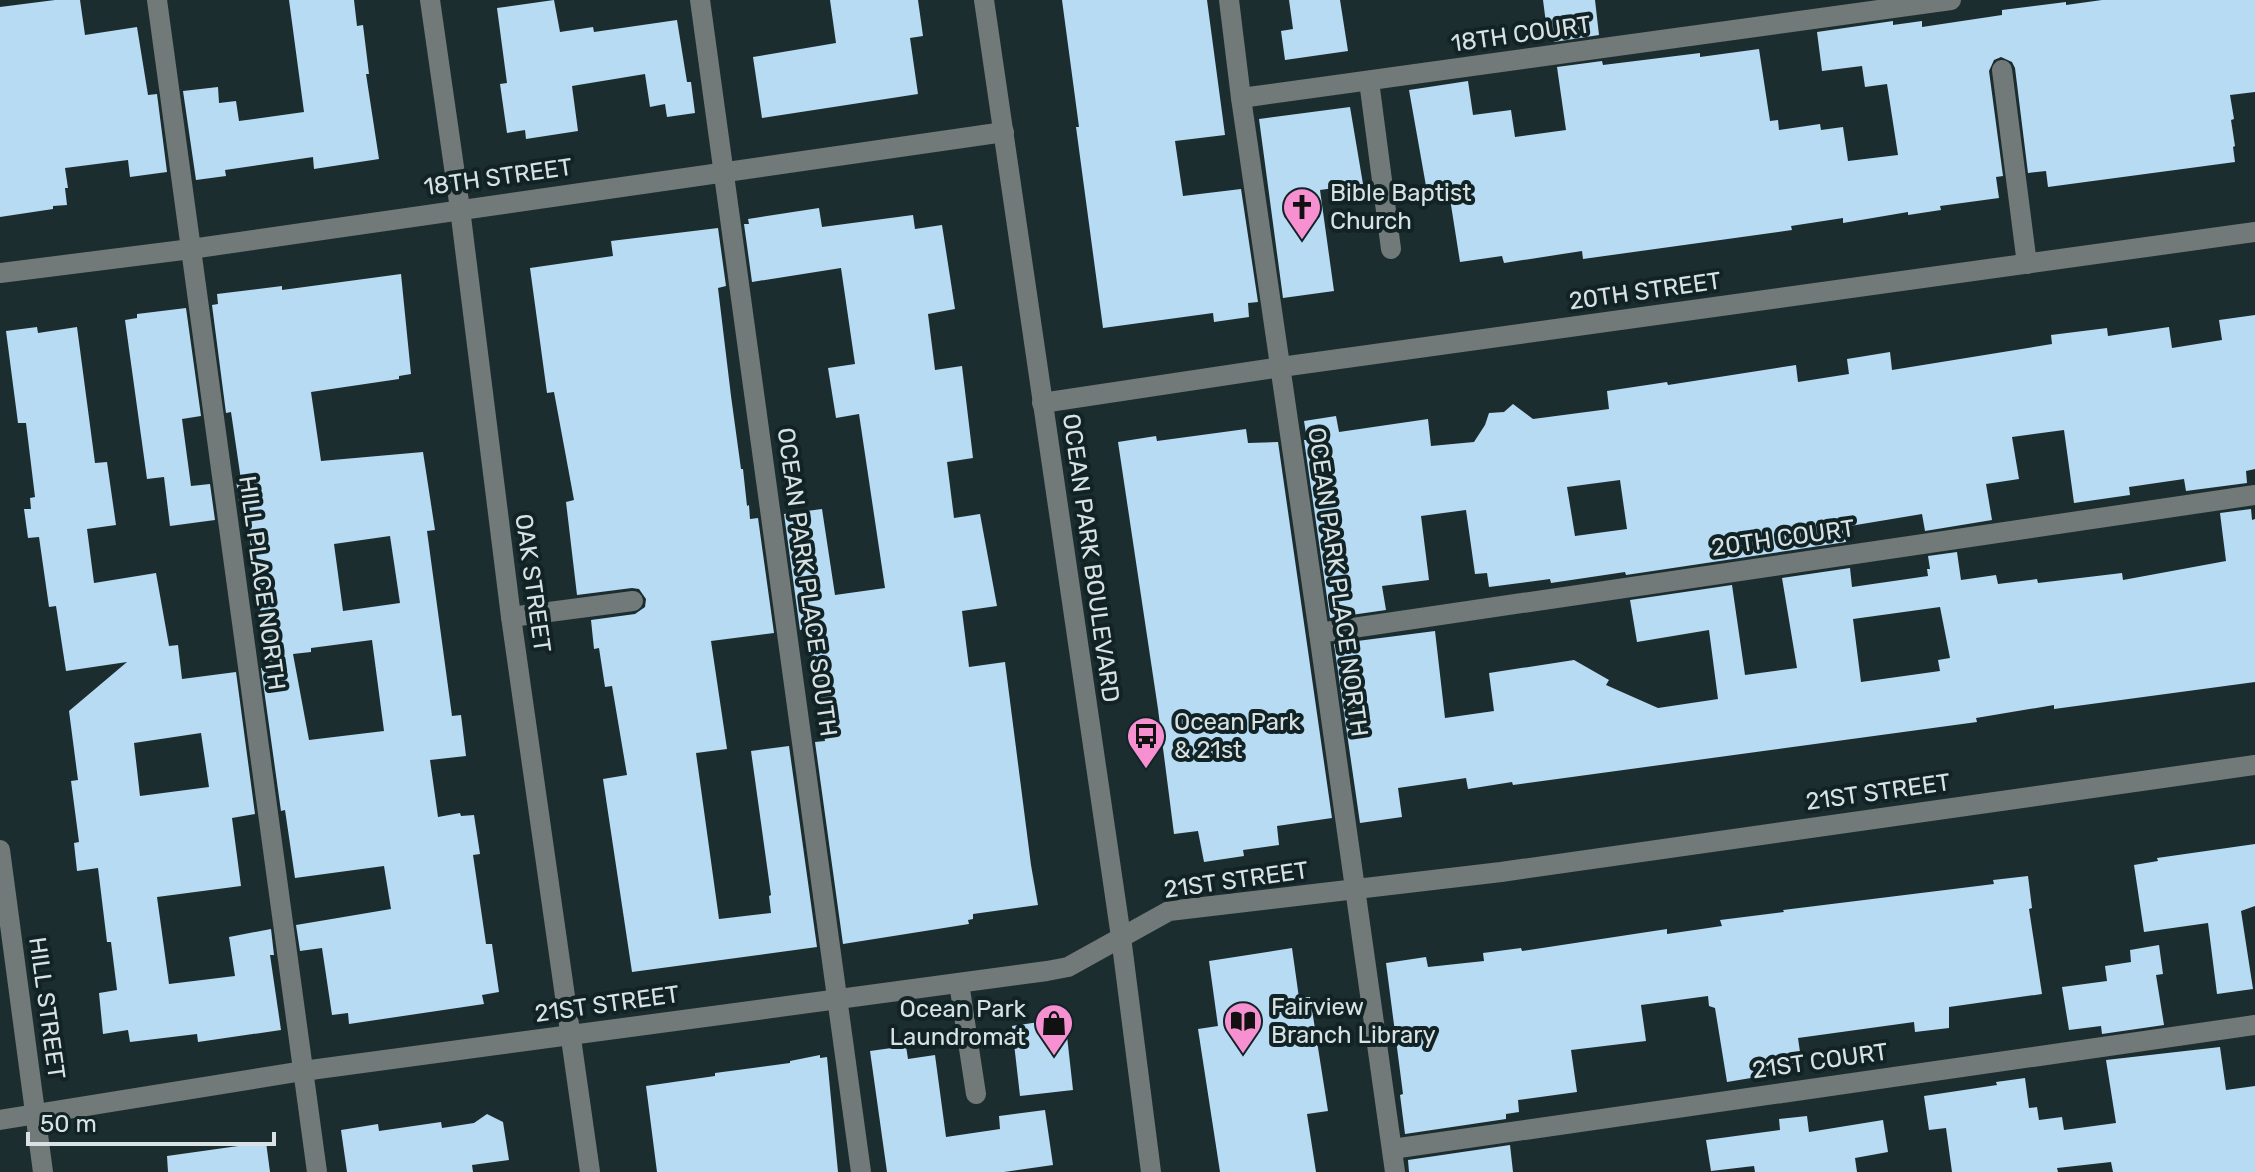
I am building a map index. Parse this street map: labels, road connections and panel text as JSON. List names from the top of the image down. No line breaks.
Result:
{"streets":{"street":["18TH COURT","18TH STREET","20TH STREET","20TH COURT","OCEAN PARK BOULEVARD","OCEAN PARK PLACE SOUTH","OCEAN PARK PLACE NORTH","HILL PLACE NORTH","OAK STREET","21ST STREET","HILL STREET","21ST COURT"]},"crossings":[["18TH COURT","OCEAN PARK PLACE NORTH"],["18TH STREET","OCEAN PARK BOULEVARD"],["18TH STREET","OCEAN PARK PLACE SOUTH"],["18TH STREET","HILL PLACE NORTH"],["18TH STREET","OAK STREET"],["20TH STREET","OCEAN PARK BOULEVARD"],["20TH STREET","OCEAN PARK PLACE NORTH"],["20TH COURT","OCEAN PARK PLACE NORTH"],["OCEAN PARK BOULEVARD","21ST STREET"],["OCEAN PARK PLACE SOUTH","21ST STREET"],["OCEAN PARK PLACE NORTH","21ST STREET"],["OCEAN PARK PLACE NORTH","21ST COURT"],["HILL PLACE NORTH","21ST STREET"],["OAK STREET","21ST STREET"],["21ST STREET","HILL STREET"]],"places":{"church":["Bible Baptist Church"],"bus stop":["Ocean Park & 21st"],"library":["Fairview Branch Library"],"shop":["Ocean Park Laundromat"]},"scale_bar":"50 m"}
